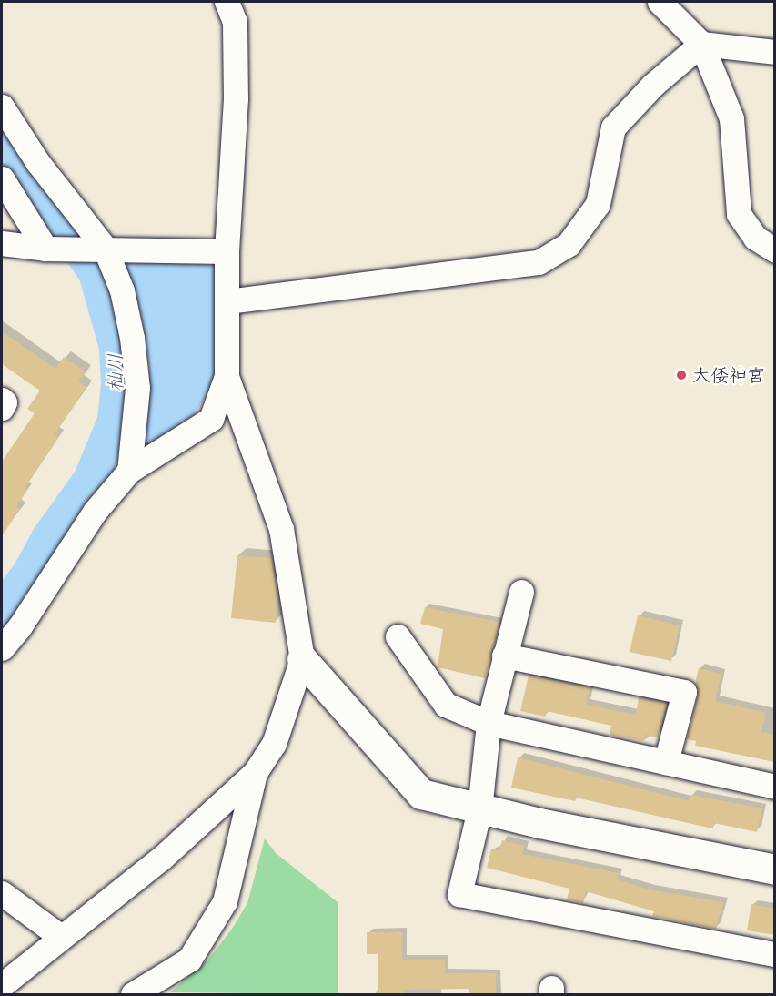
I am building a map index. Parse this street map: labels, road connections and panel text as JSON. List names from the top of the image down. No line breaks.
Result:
{"water":["杣川"],"places":["大倭神宮"]}
